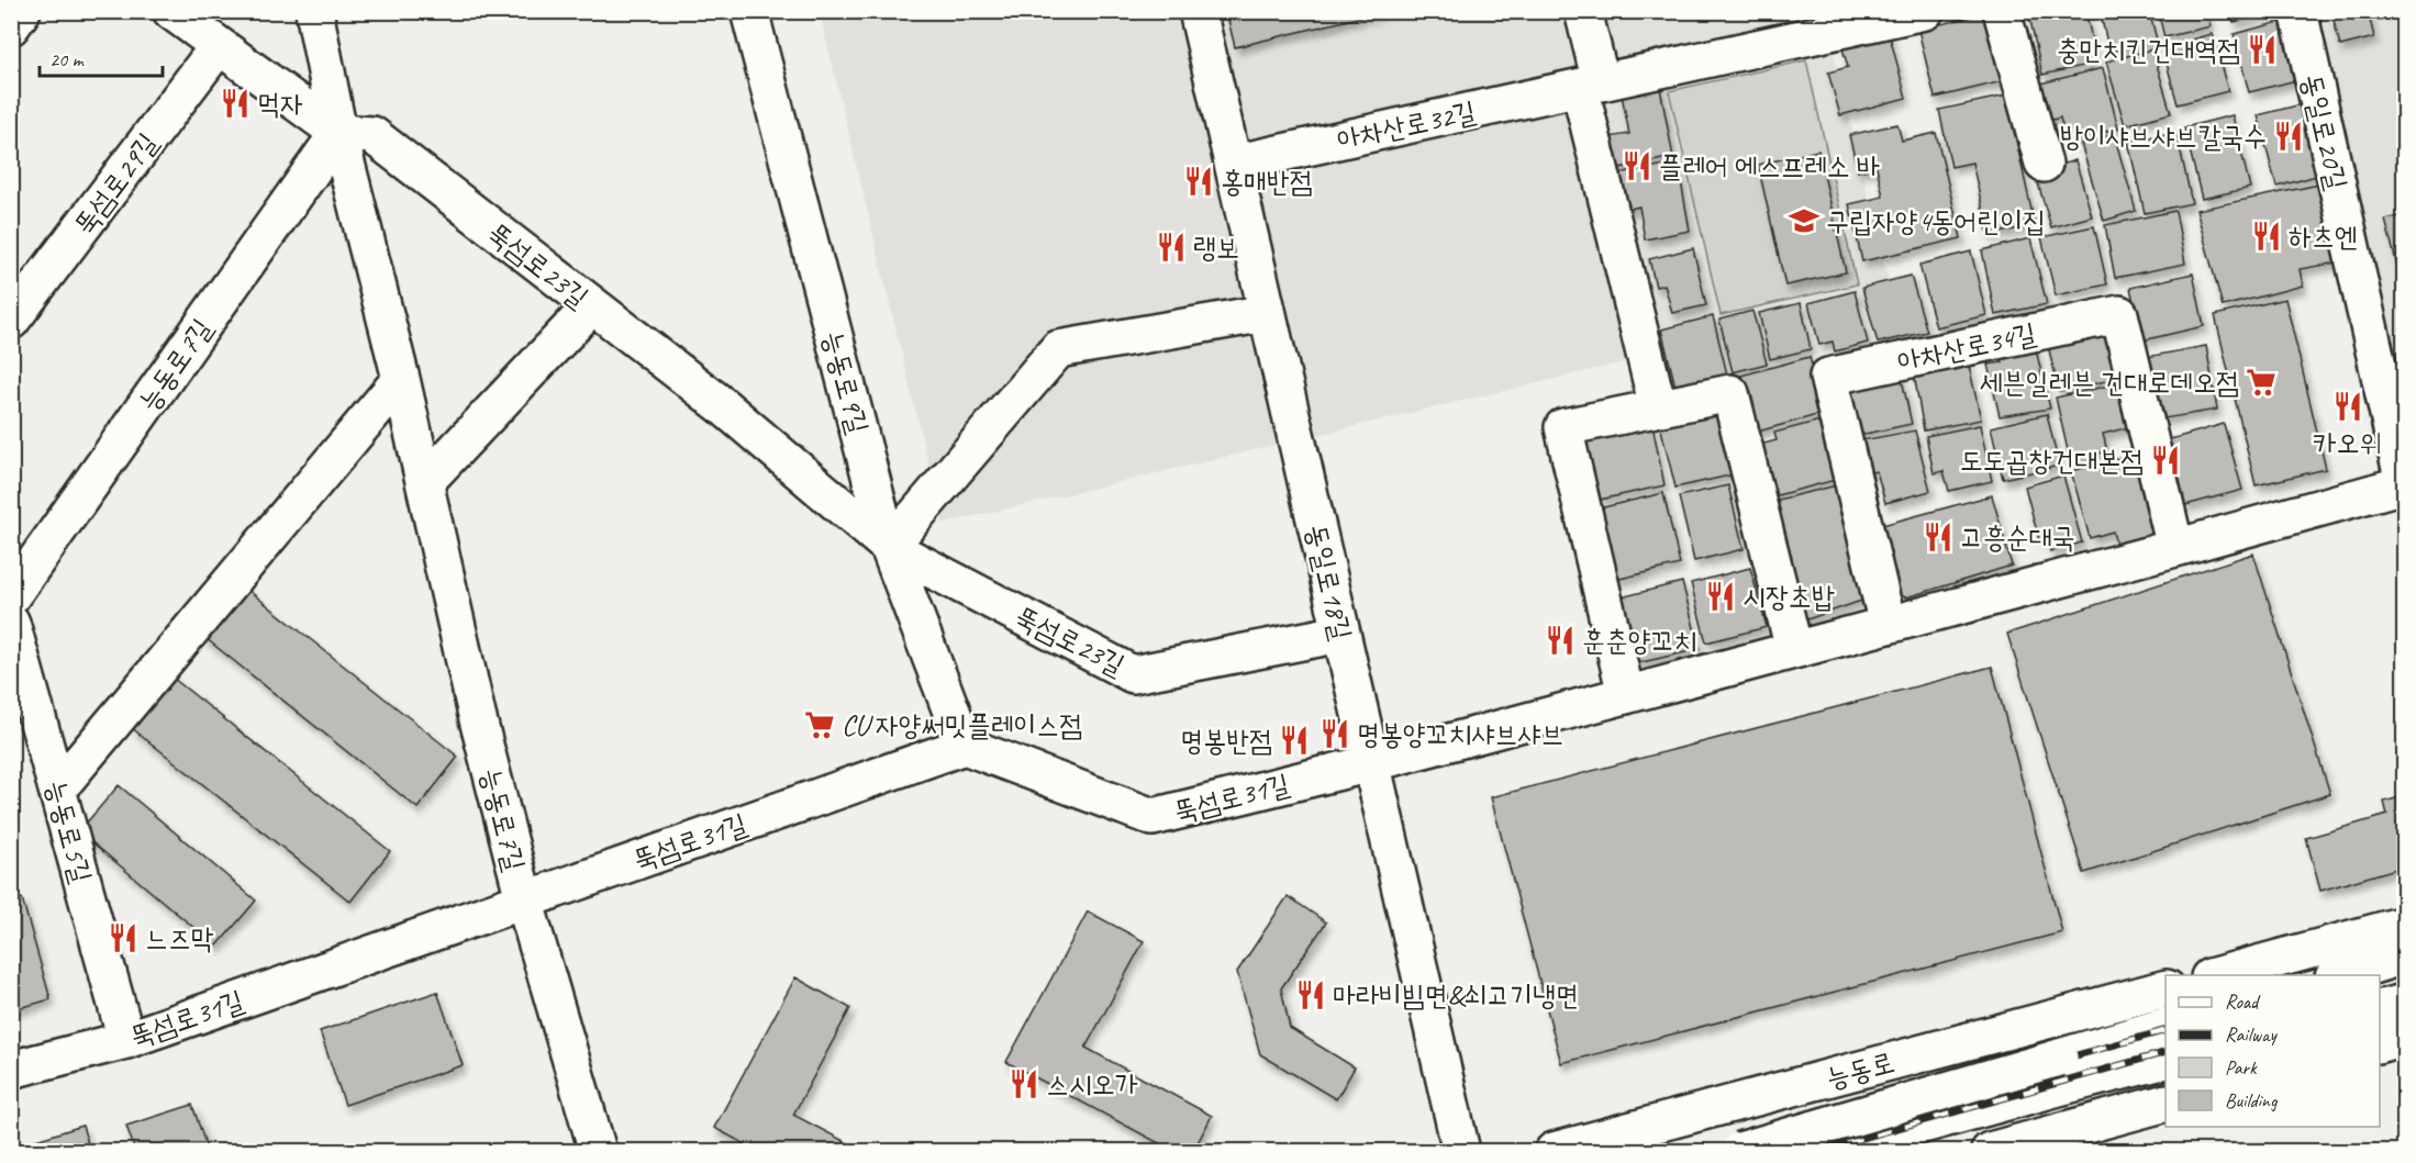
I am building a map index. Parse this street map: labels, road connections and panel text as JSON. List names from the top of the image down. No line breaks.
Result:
{"streets":{"main road":["아차산로32길","동일로20길","뚝섬로29길","뚝섬로23길","아차산로34길","능동로7길","능동로9길","동일로18길","뚝섬로31길","능동로5길","능동로"]},"crossings":[["아차산로32길","동일로18길"],["뚝섬로23길","능동로7길"],["뚝섬로23길","능동로9길"],["뚝섬로23길","동일로18길"],["능동로7길","뚝섬로31길"],["능동로9길","뚝섬로31길"],["동일로18길","뚝섬로31길"],["뚝섬로31길","능동로5길"]],"places":{"restaurant":["충만치킨건대역점","먹자","방이샤브샤브칼국수","플레어 에스프레소 바","홍매반점","하츠엔","랭보","카오위","도도곱창건대본점","고흥순대국","시장초밥","훈춘양꼬치","명봉양꼬치샤브샤브","명봉반점","느즈막","마라비빔면&쇠고기냉면","스시오가"],"school or university":["구립자양4동어린이집"],"supermarket":["세븐일레븐 건대로데오점","CU 자양써밋플레이스점"]},"legend":["Road","Railway","Park","Building"],"scale_bar":"20 m"}
